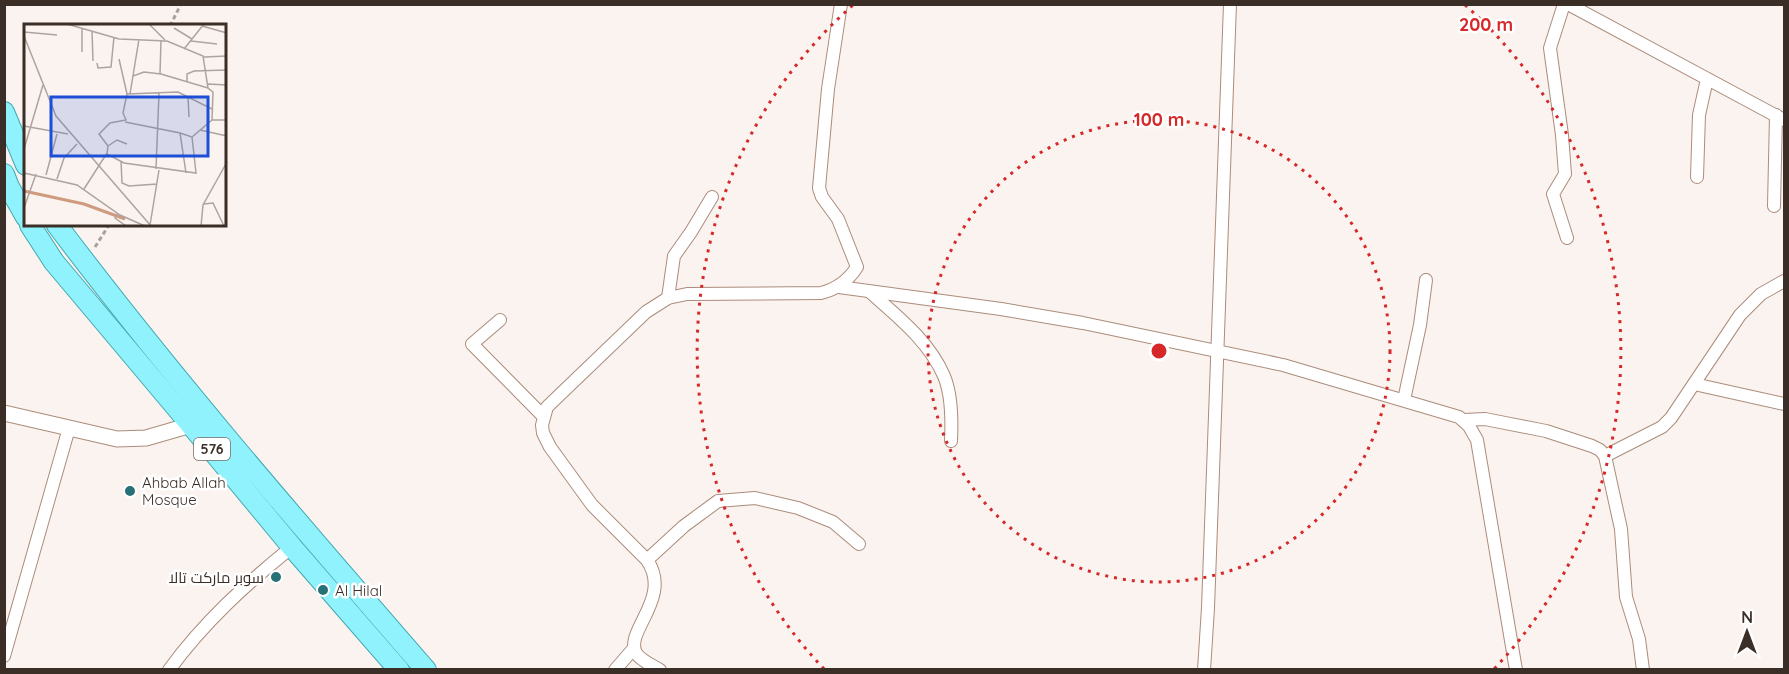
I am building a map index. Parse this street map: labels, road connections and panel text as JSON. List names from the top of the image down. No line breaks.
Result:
{"streets":{"main road":["576"]},"places":["Ahbab Allah Mosque","سوبر ماركت تالا","Al Hilal"],"north":"top","rings":["200 m","100 m"]}
